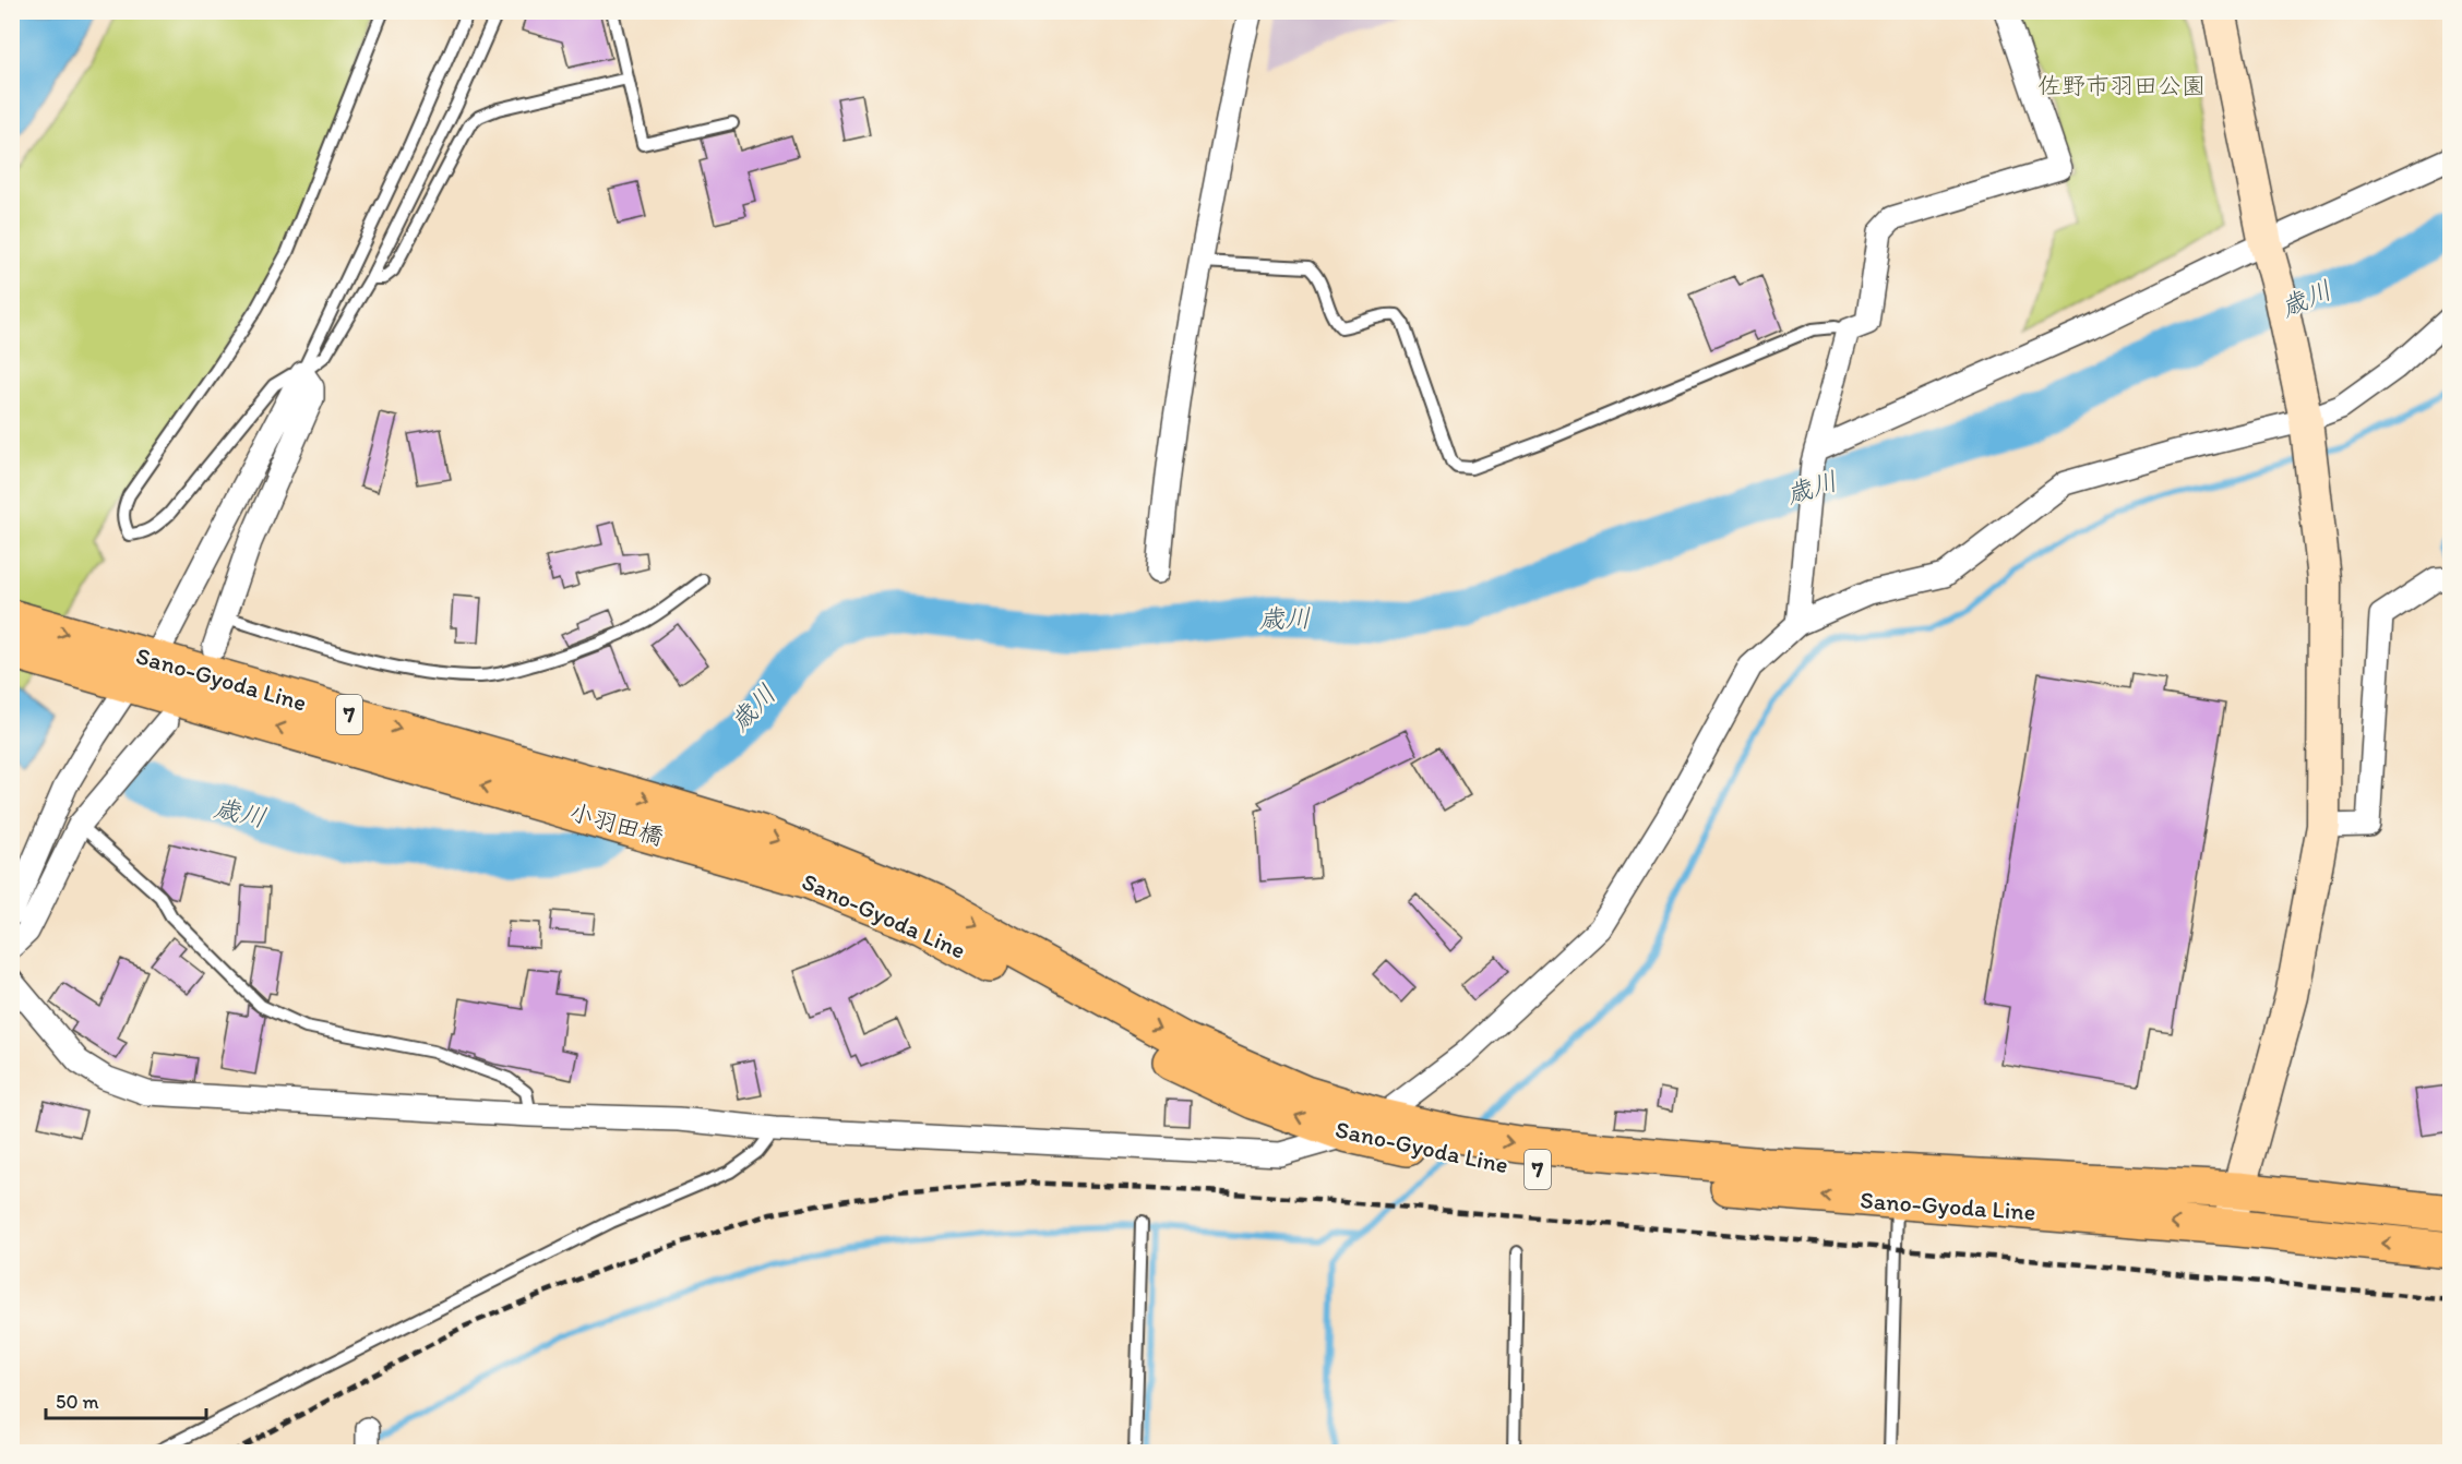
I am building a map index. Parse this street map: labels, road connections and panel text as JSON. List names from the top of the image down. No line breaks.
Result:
{"streets":{"main road":["Sano-Gyoda Line","7","小羽田橋"]},"crossings":[["Sano-Gyoda Line","小羽田橋"]],"water":["歳川"],"parks":["佐野市羽田公園"],"scale_bar":"50 m"}
